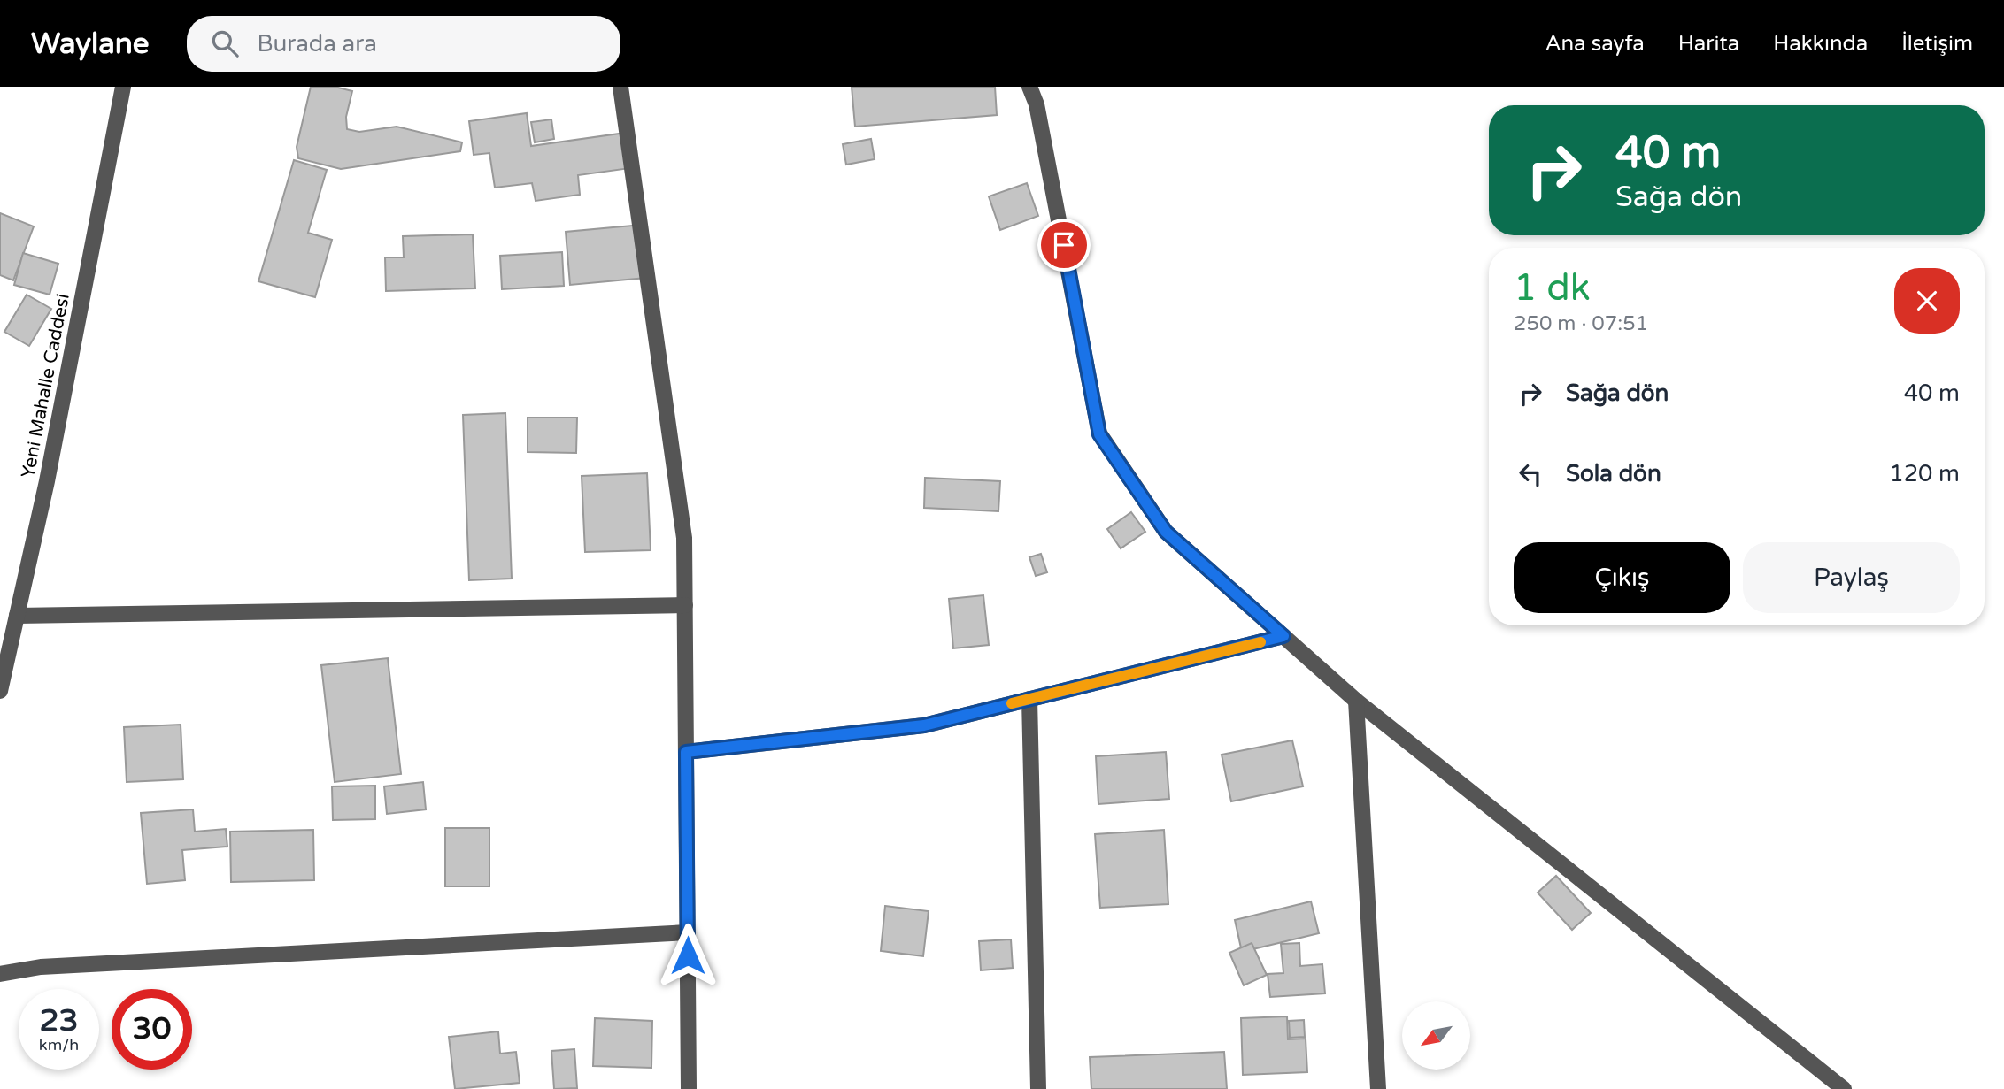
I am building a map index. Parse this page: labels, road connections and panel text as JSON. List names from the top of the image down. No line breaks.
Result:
{"streets":{"street":["Yeni Mahalle Caddesi"]},"north":"bottom left","page":{"header":"Waylane","search":"Burada ara","nav":["Ana sayfa","Harita","Hakkında","İletişim"],"turn":["40 m","Sağa dön"],"heading":["1 dk","250 m · 07:51"],"list":[{"name":"Sağa dön","value":"40 m"},{"name":"Sola dön","value":"120 m"}],"buttons":["Çıkış","Paylaş"],"speed":"23 km/h","limit":"30"}}
